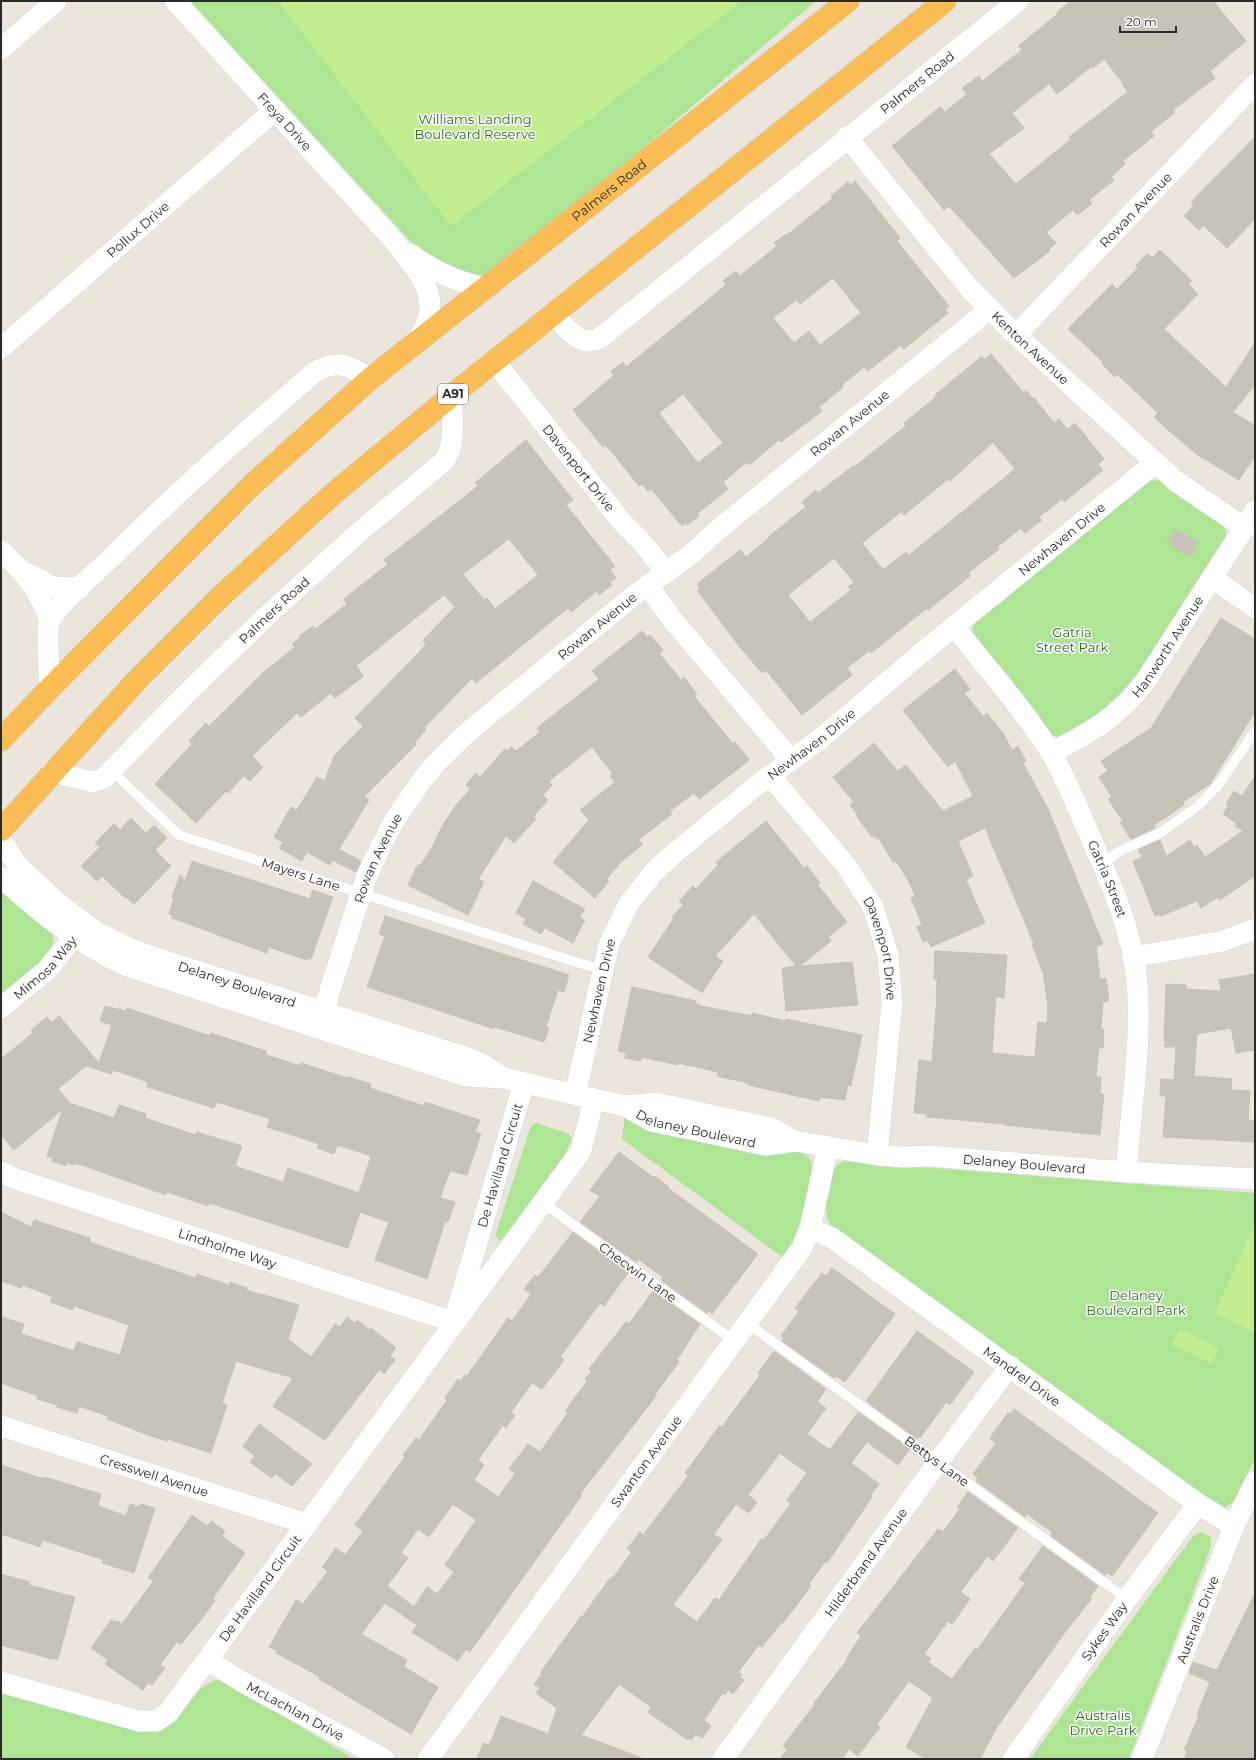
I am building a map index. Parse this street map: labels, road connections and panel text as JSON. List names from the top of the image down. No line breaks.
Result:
{"streets":{"highway":["Palmers Road","A91"],"street":["Freya Drive","Rowan Avenue","Pollux Drive","Kenton Avenue","Davenport Drive","Newhaven Drive","Hanworth Avenue","Gatria Street","Mimosa Way","Delaney Boulevard","De Havilland Circuit","Lindholme Way","Mandrel Drive","Swanton Avenue","Cresswell Avenue","Hilderbrand Avenue","Australis Drive","Sykes Way","McLachlan Drive"],"lane":["Mayers Lane","Checwin Lane","Bettys Lane"]},"crossings":[["Palmers Road","Freya Drive"],["Palmers Road","Kenton Avenue"],["Palmers Road","A91"],["Palmers Road","Mayers Lane"],["Freya Drive","Pollux Drive"],["Rowan Avenue","Kenton Avenue"],["Rowan Avenue","Davenport Drive"],["Rowan Avenue","Mayers Lane"],["Rowan Avenue","Delaney Boulevard"],["Kenton Avenue","Newhaven Drive"],["Kenton Avenue","Hanworth Avenue"],["A91","Davenport Drive"],["Davenport Drive","Newhaven Drive"],["Davenport Drive","Delaney Boulevard"],["Newhaven Drive","Mayers Lane"],["Newhaven Drive","Gatria Street"],["Newhaven Drive","Delaney Boulevard"],["Newhaven Drive","De Havilland Circuit"],["Hanworth Avenue","Gatria Street"],["Gatria Street","Delaney Boulevard"],["Mimosa Way","Delaney Boulevard"],["Delaney Boulevard","De Havilland Circuit"],["Delaney Boulevard","Swanton Avenue"],["De Havilland Circuit","Lindholme Way"],["De Havilland Circuit","Checwin Lane"],["De Havilland Circuit","Cresswell Avenue"],["De Havilland Circuit","McLachlan Drive"],["Checwin Lane","Swanton Avenue"],["Mandrel Drive","Swanton Avenue"],["Mandrel Drive","Hilderbrand Avenue"],["Mandrel Drive","Australis Drive"],["Mandrel Drive","Sykes Way"],["Swanton Avenue","Bettys Lane"],["Bettys Lane","Hilderbrand Avenue"],["Bettys Lane","Sykes Way"]],"parks":["Williams Landing Boulevard Reserve","Gatria Street Park","Delaney Boulevard Park","Australis Drive Park"],"scale_bar":"20 m"}
